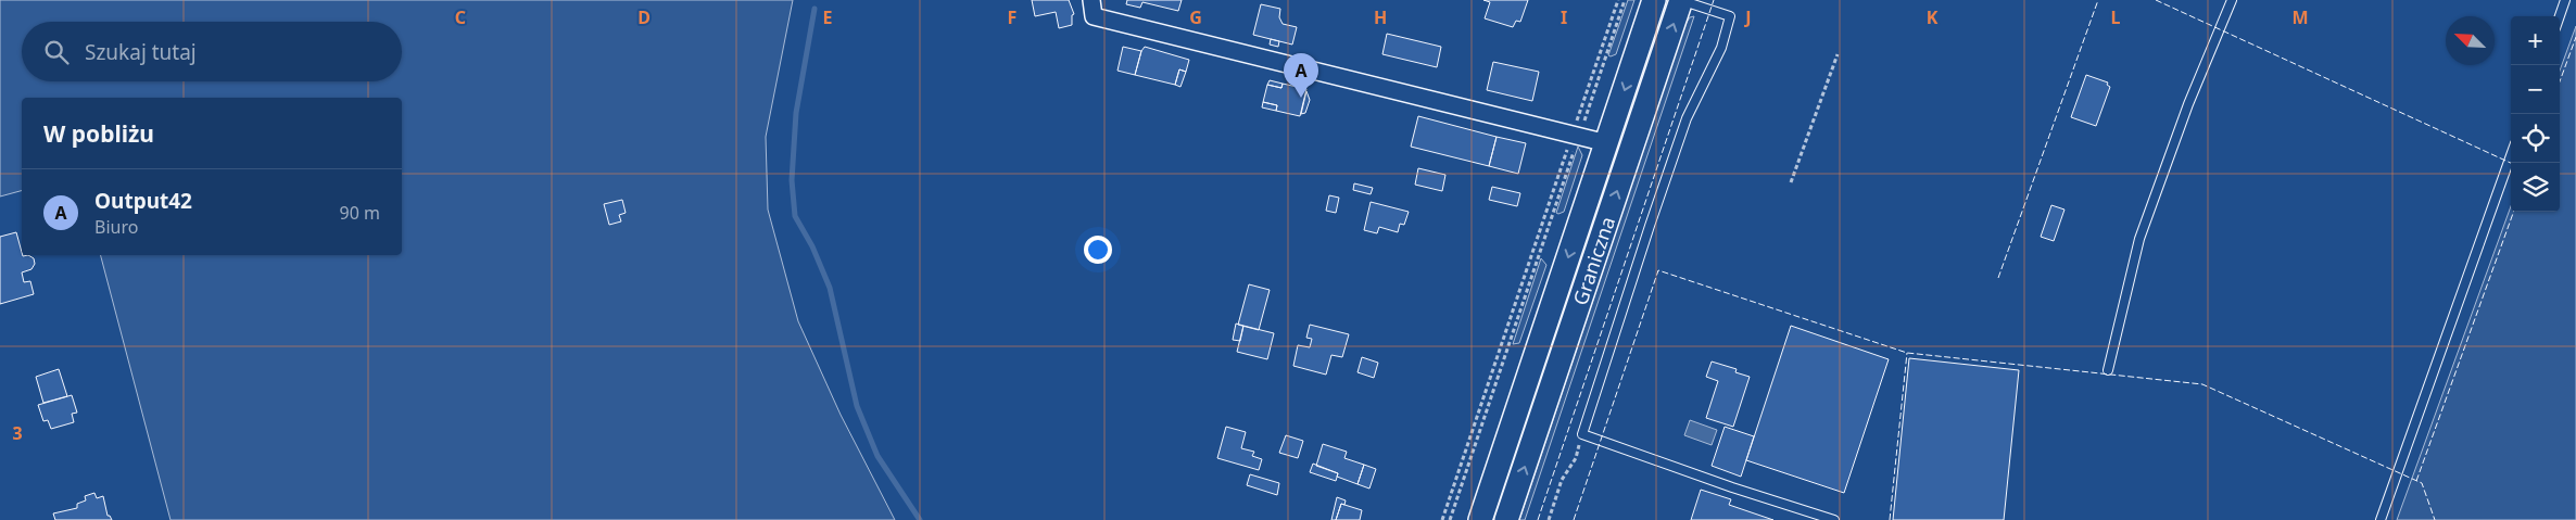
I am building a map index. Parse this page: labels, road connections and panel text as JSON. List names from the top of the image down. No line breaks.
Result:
{"streets":{"main road":["Graniczna"]},"north":"top left","page":{"map_buttons":["+","−"],"search":"Szukaj tutaj","pins":"A","heading":"W pobliżu","list":[{"mark":"A","name":"Output42","note":"Biuro","value":"90 m"}]},"grid":{"columns":["C","D","E","F","G","H","I","J","K","L","M"],"rows":["3"]}}
